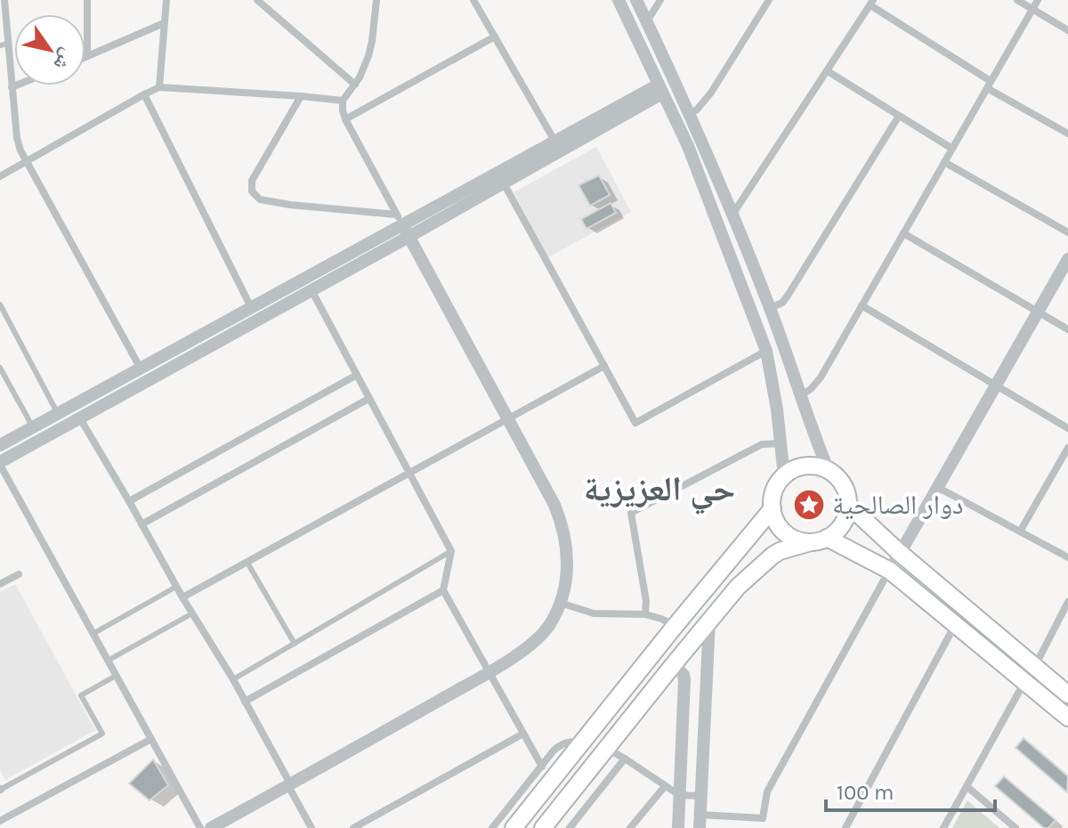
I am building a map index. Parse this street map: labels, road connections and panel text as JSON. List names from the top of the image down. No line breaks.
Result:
{"districts":["حي العزيزية"],"places":{"place":["دوار الصالحية"]},"scale_bar":"100 m","north":"bottom right"}
